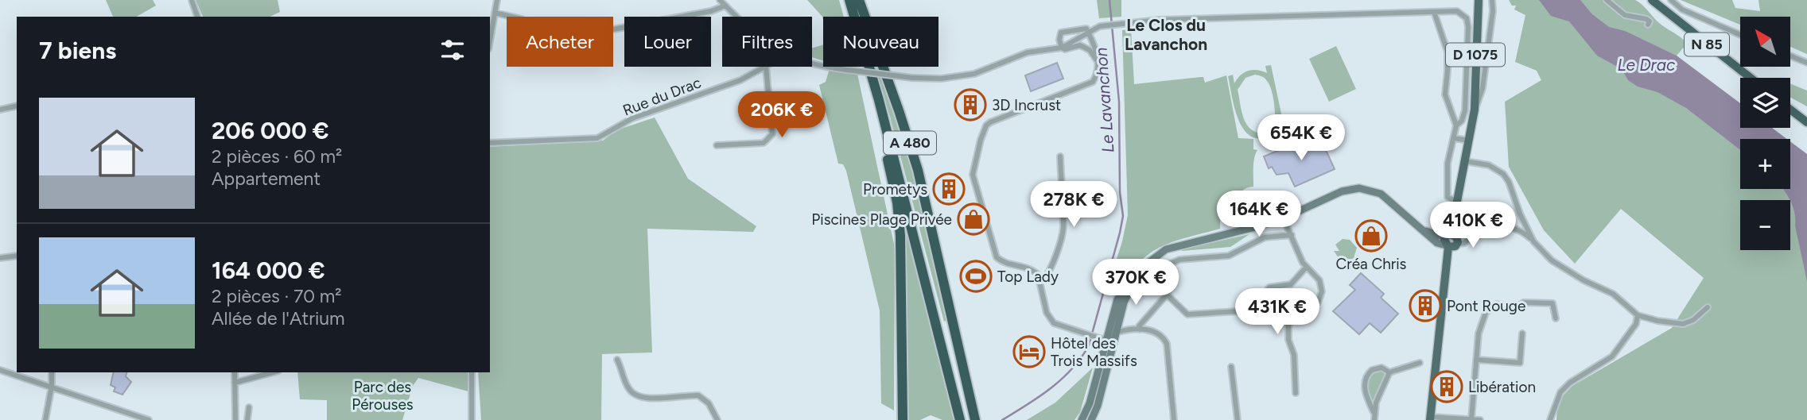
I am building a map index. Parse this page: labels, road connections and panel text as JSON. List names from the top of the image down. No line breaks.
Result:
{"streets":{"highway":["N 85","A 480"],"main road":["D 1075"],"street":["Rue du Drac"]},"districts":["Le Clos du Lavanchon"],"water":["Le Drac","Le Lavanchon"],"parks":["Parc des Pérouses"],"places":{"building":["3D Incrust","Prometys","Pont Rouge","Libération"],"shop":["Piscines Plage Privée","Créa Chris"],"sports":["Top Lady"],"hotel":["Hôtel des Trois Massifs"]},"north":"top left","page":{"map_buttons":["+","−"],"chip":["Acheter","Louer","Filtres","Nouveau"],"heading":"7 biens","list":[{"name":"206 000 €","note":"2 pièces · 60 m² · Appartement"},{"name":"164 000 €","note":"2 pièces · 70 m² · Allée de l'Atrium"}],"price":["206K €","654K €","278K €","164K €","410K €","370K €","431K €"]}}
